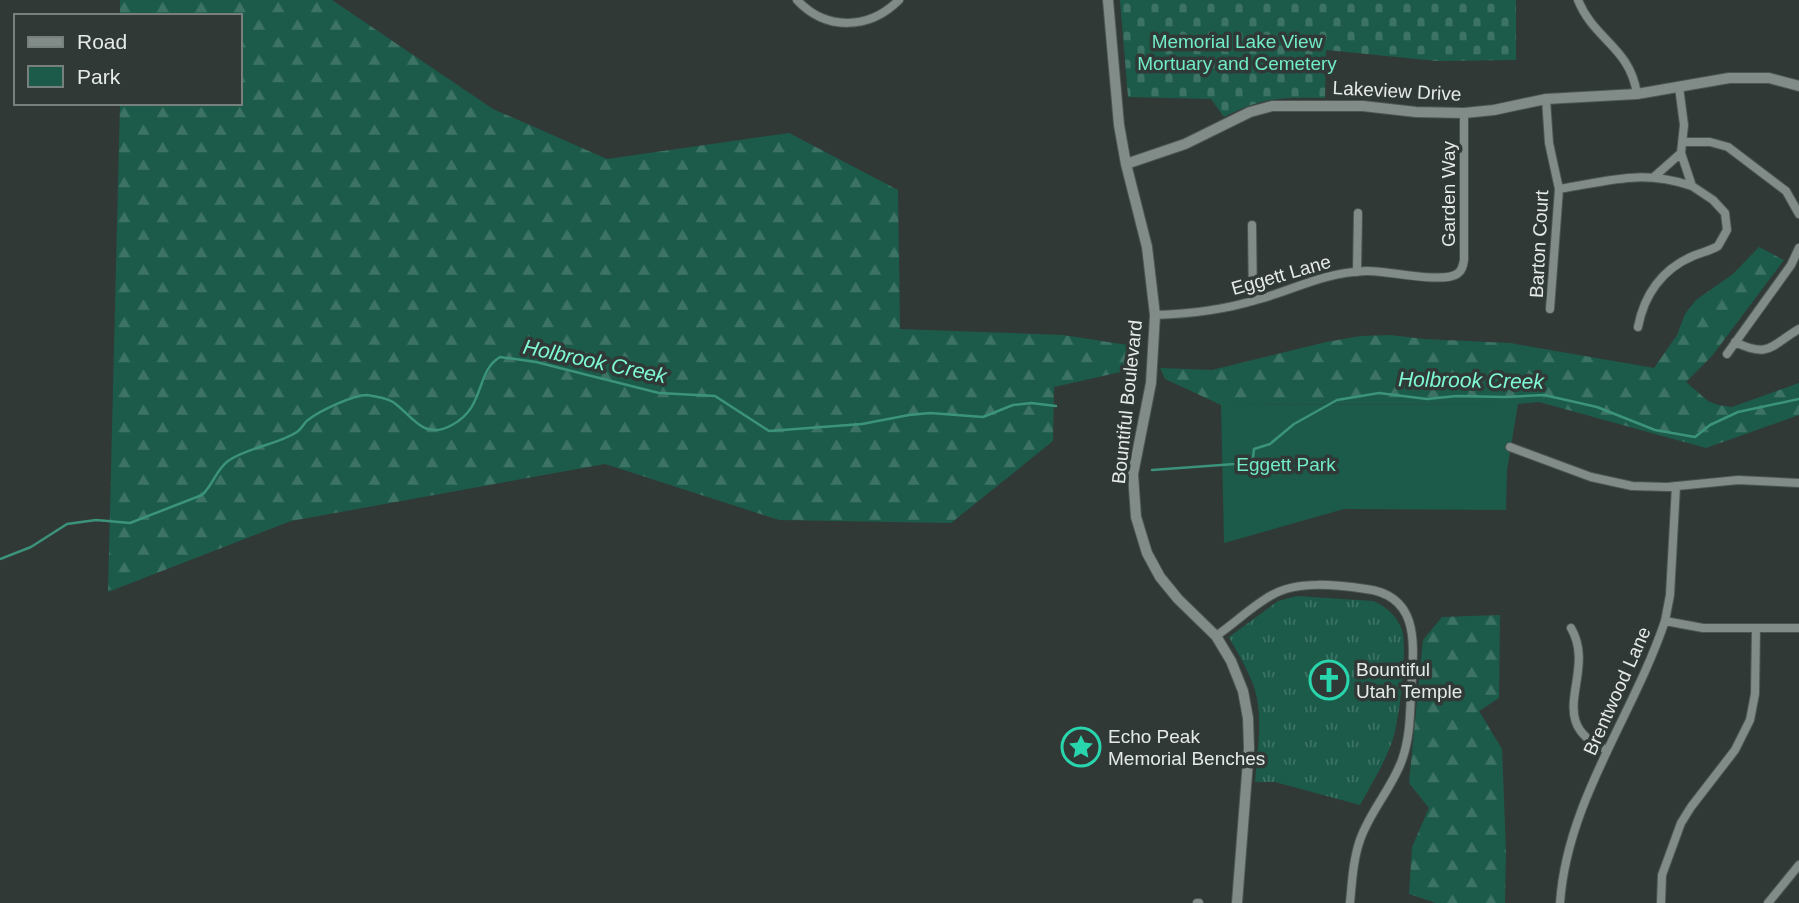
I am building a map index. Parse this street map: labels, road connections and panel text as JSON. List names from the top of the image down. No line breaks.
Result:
{"streets":{"main road":["Lakeview Drive","Bountiful Boulevard"],"street":["Garden Way","Barton Court","Eggett Lane","Brentwood Lane"]},"crossings":[["Lakeview Drive","Garden Way"],["Lakeview Drive","Barton Court"],["Lakeview Drive","Bountiful Boulevard"],["Garden Way","Eggett Lane"],["Eggett Lane","Bountiful Boulevard"]],"water":["Holbrook Creek"],"parks":["Memorial Lake View Mortuary and Cemetery","Eggett Park"],"places":{"church":["Bountiful Utah Temple"],"place":["Echo Peak Memorial Benches"]},"legend":["Road","Park"]}
